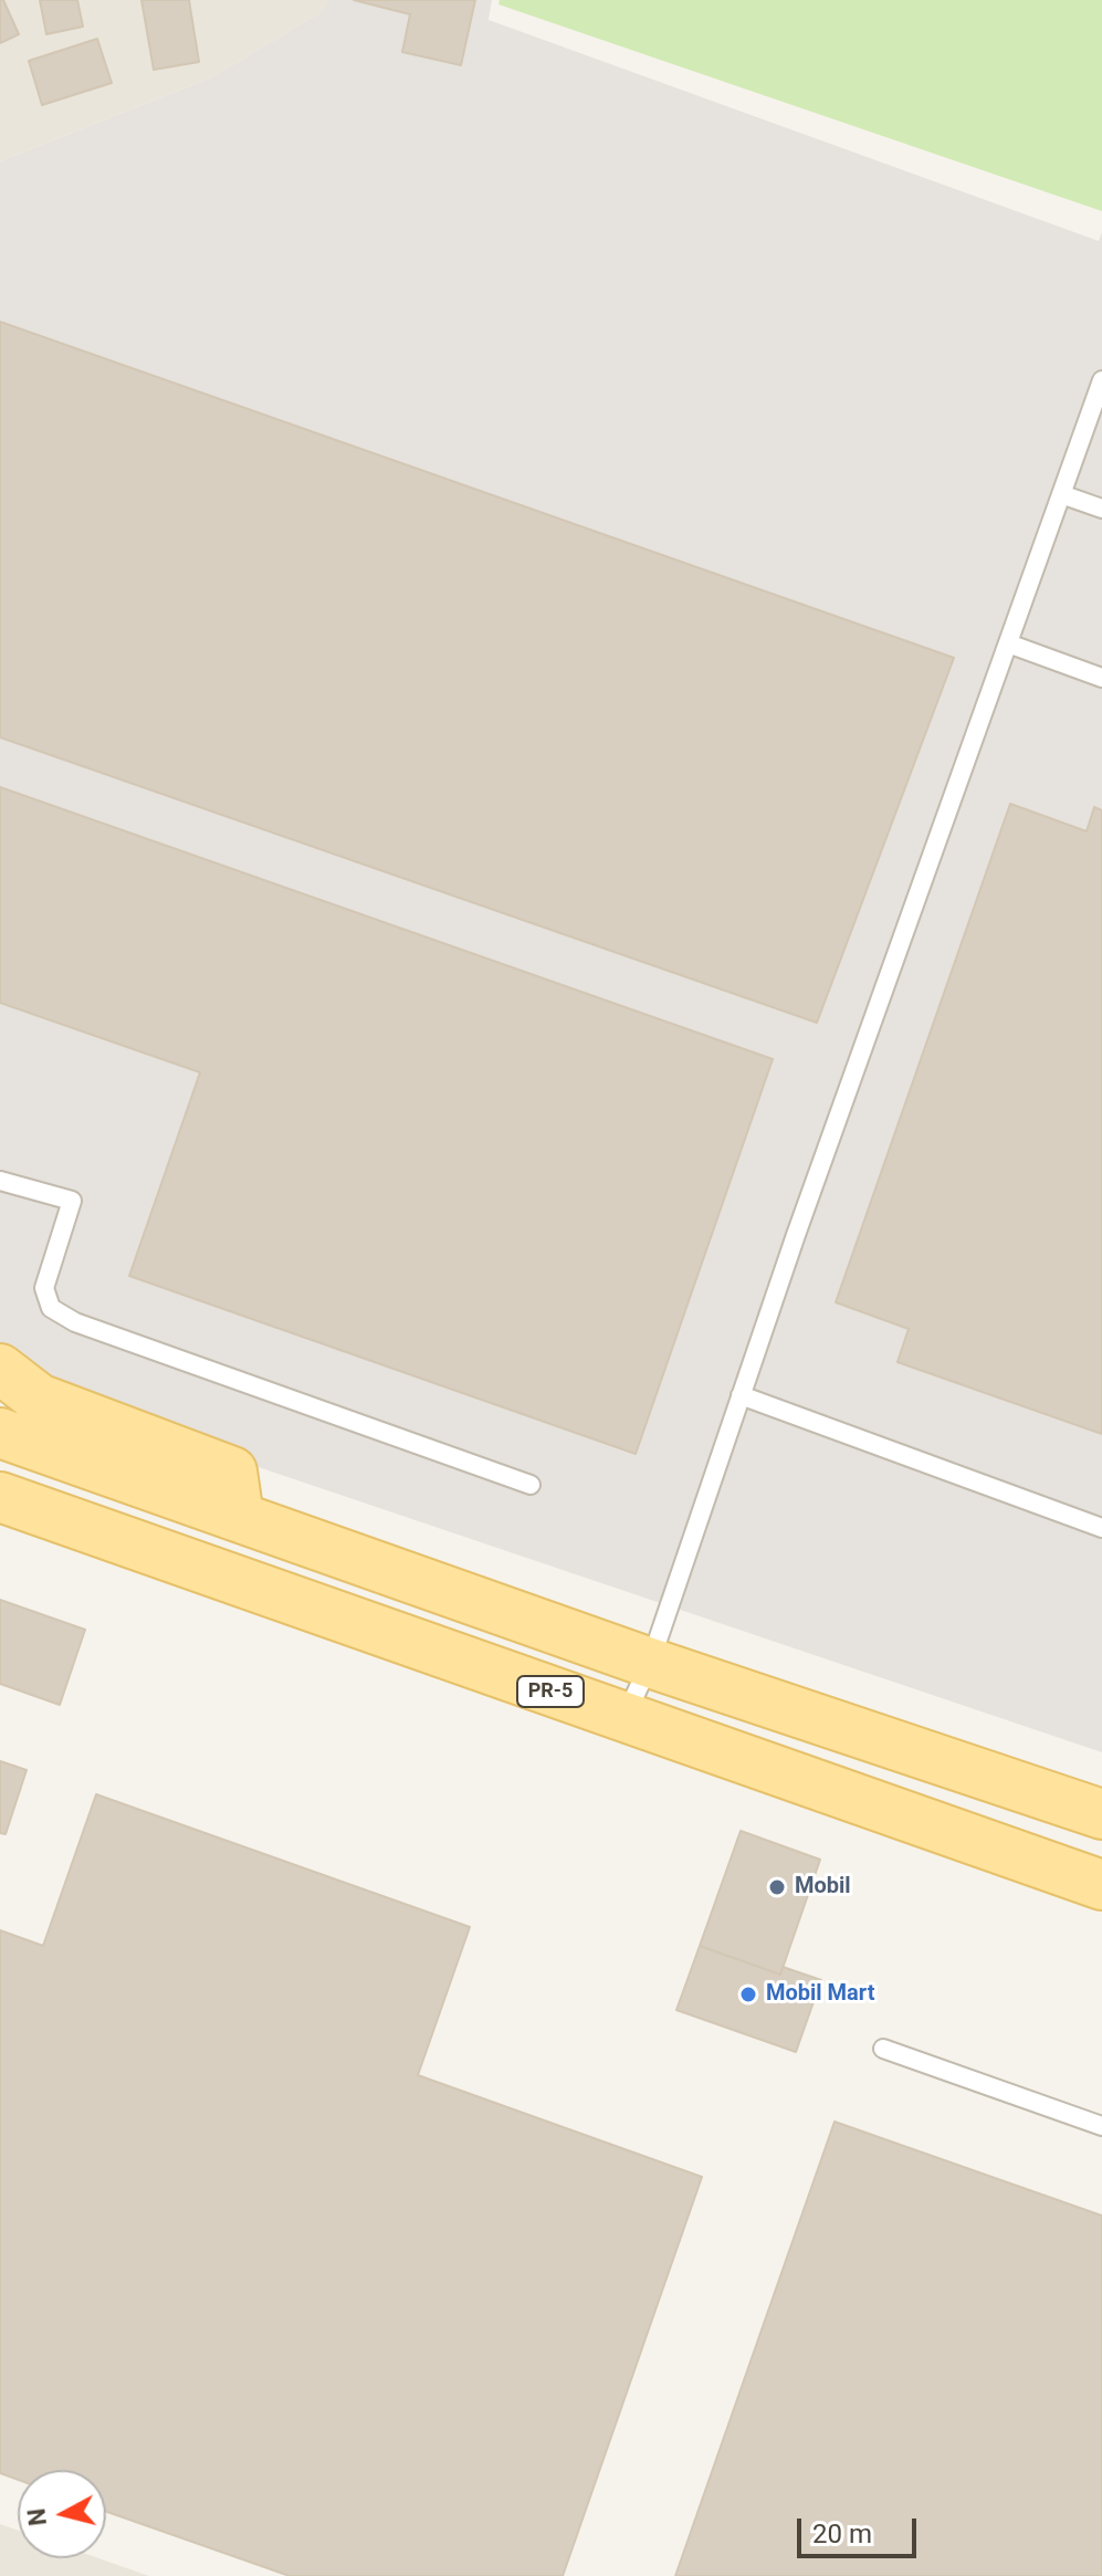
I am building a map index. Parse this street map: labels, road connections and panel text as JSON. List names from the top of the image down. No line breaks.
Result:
{"streets":{"main road":["PR-5"]},"places":["Mobil","Mobil Mart"],"scale_bar":"20 m","north":"left"}
